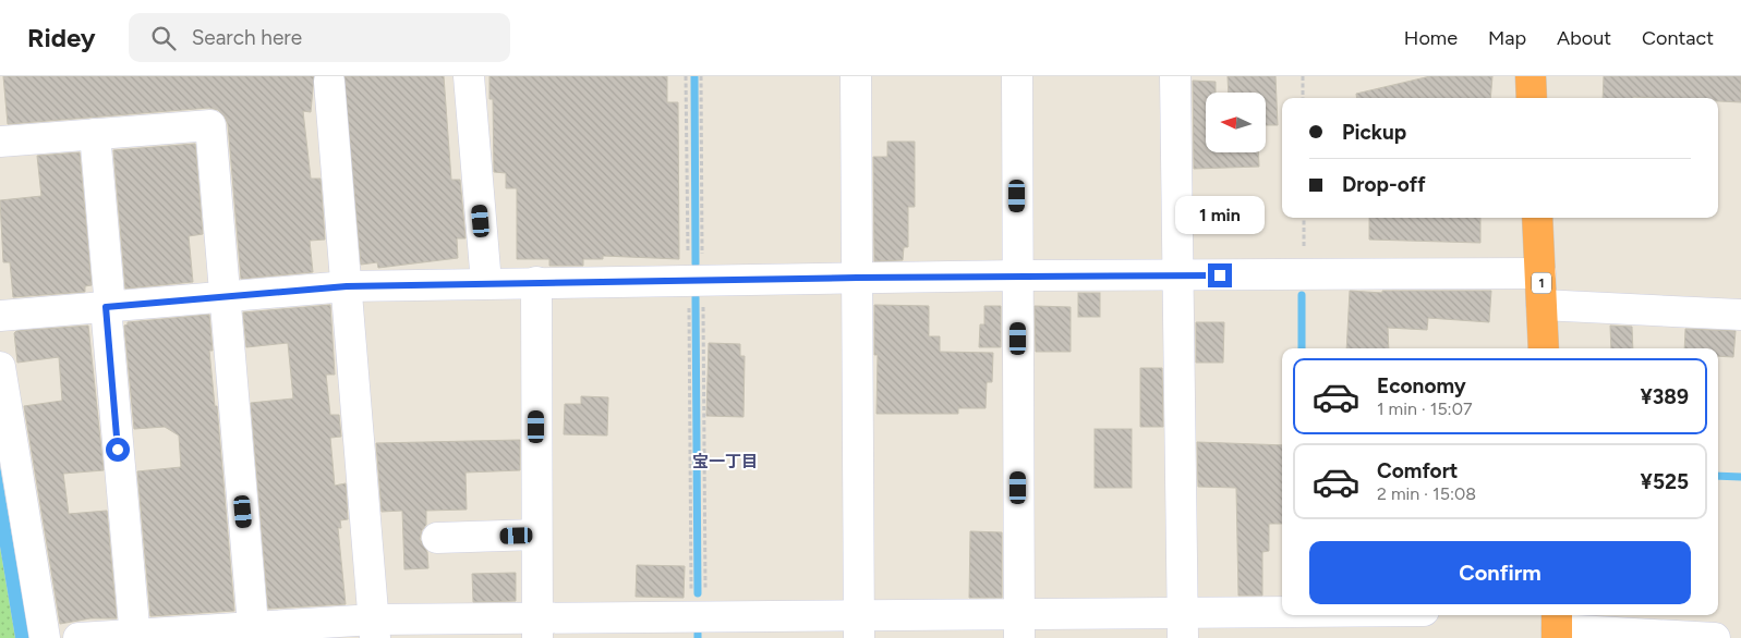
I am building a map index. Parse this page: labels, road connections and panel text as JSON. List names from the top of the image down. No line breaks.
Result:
{"streets":{"highway":["1"]},"districts":["宝一丁目"],"north":"left","page":{"header":"Ridey","search":"Search here","nav":["Home","Map","About","Contact"],"banner":["Pickup","Drop-off"],"bubble":"1 min","list":[{"name":"Economy","note":"1 min · 15:07","value":"¥389"},{"name":"Comfort","note":"2 min · 15:08","value":"¥525"}],"buttons":"Confirm"}}
